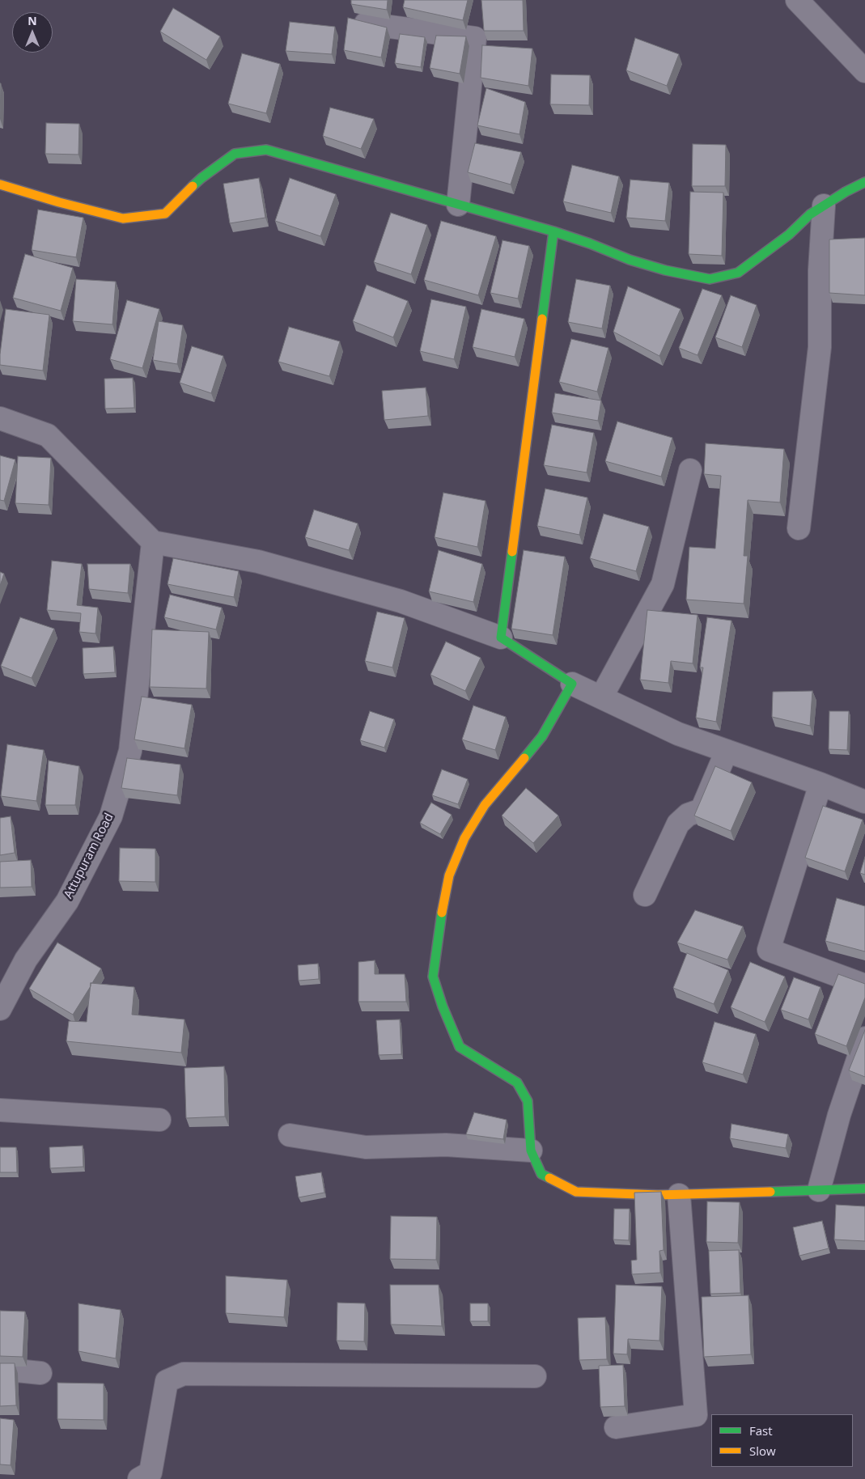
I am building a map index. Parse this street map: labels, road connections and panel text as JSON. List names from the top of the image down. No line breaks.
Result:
{"streets":{"street":["Attupuram Road"]},"legend":["Fast","Slow"],"north":"top"}
